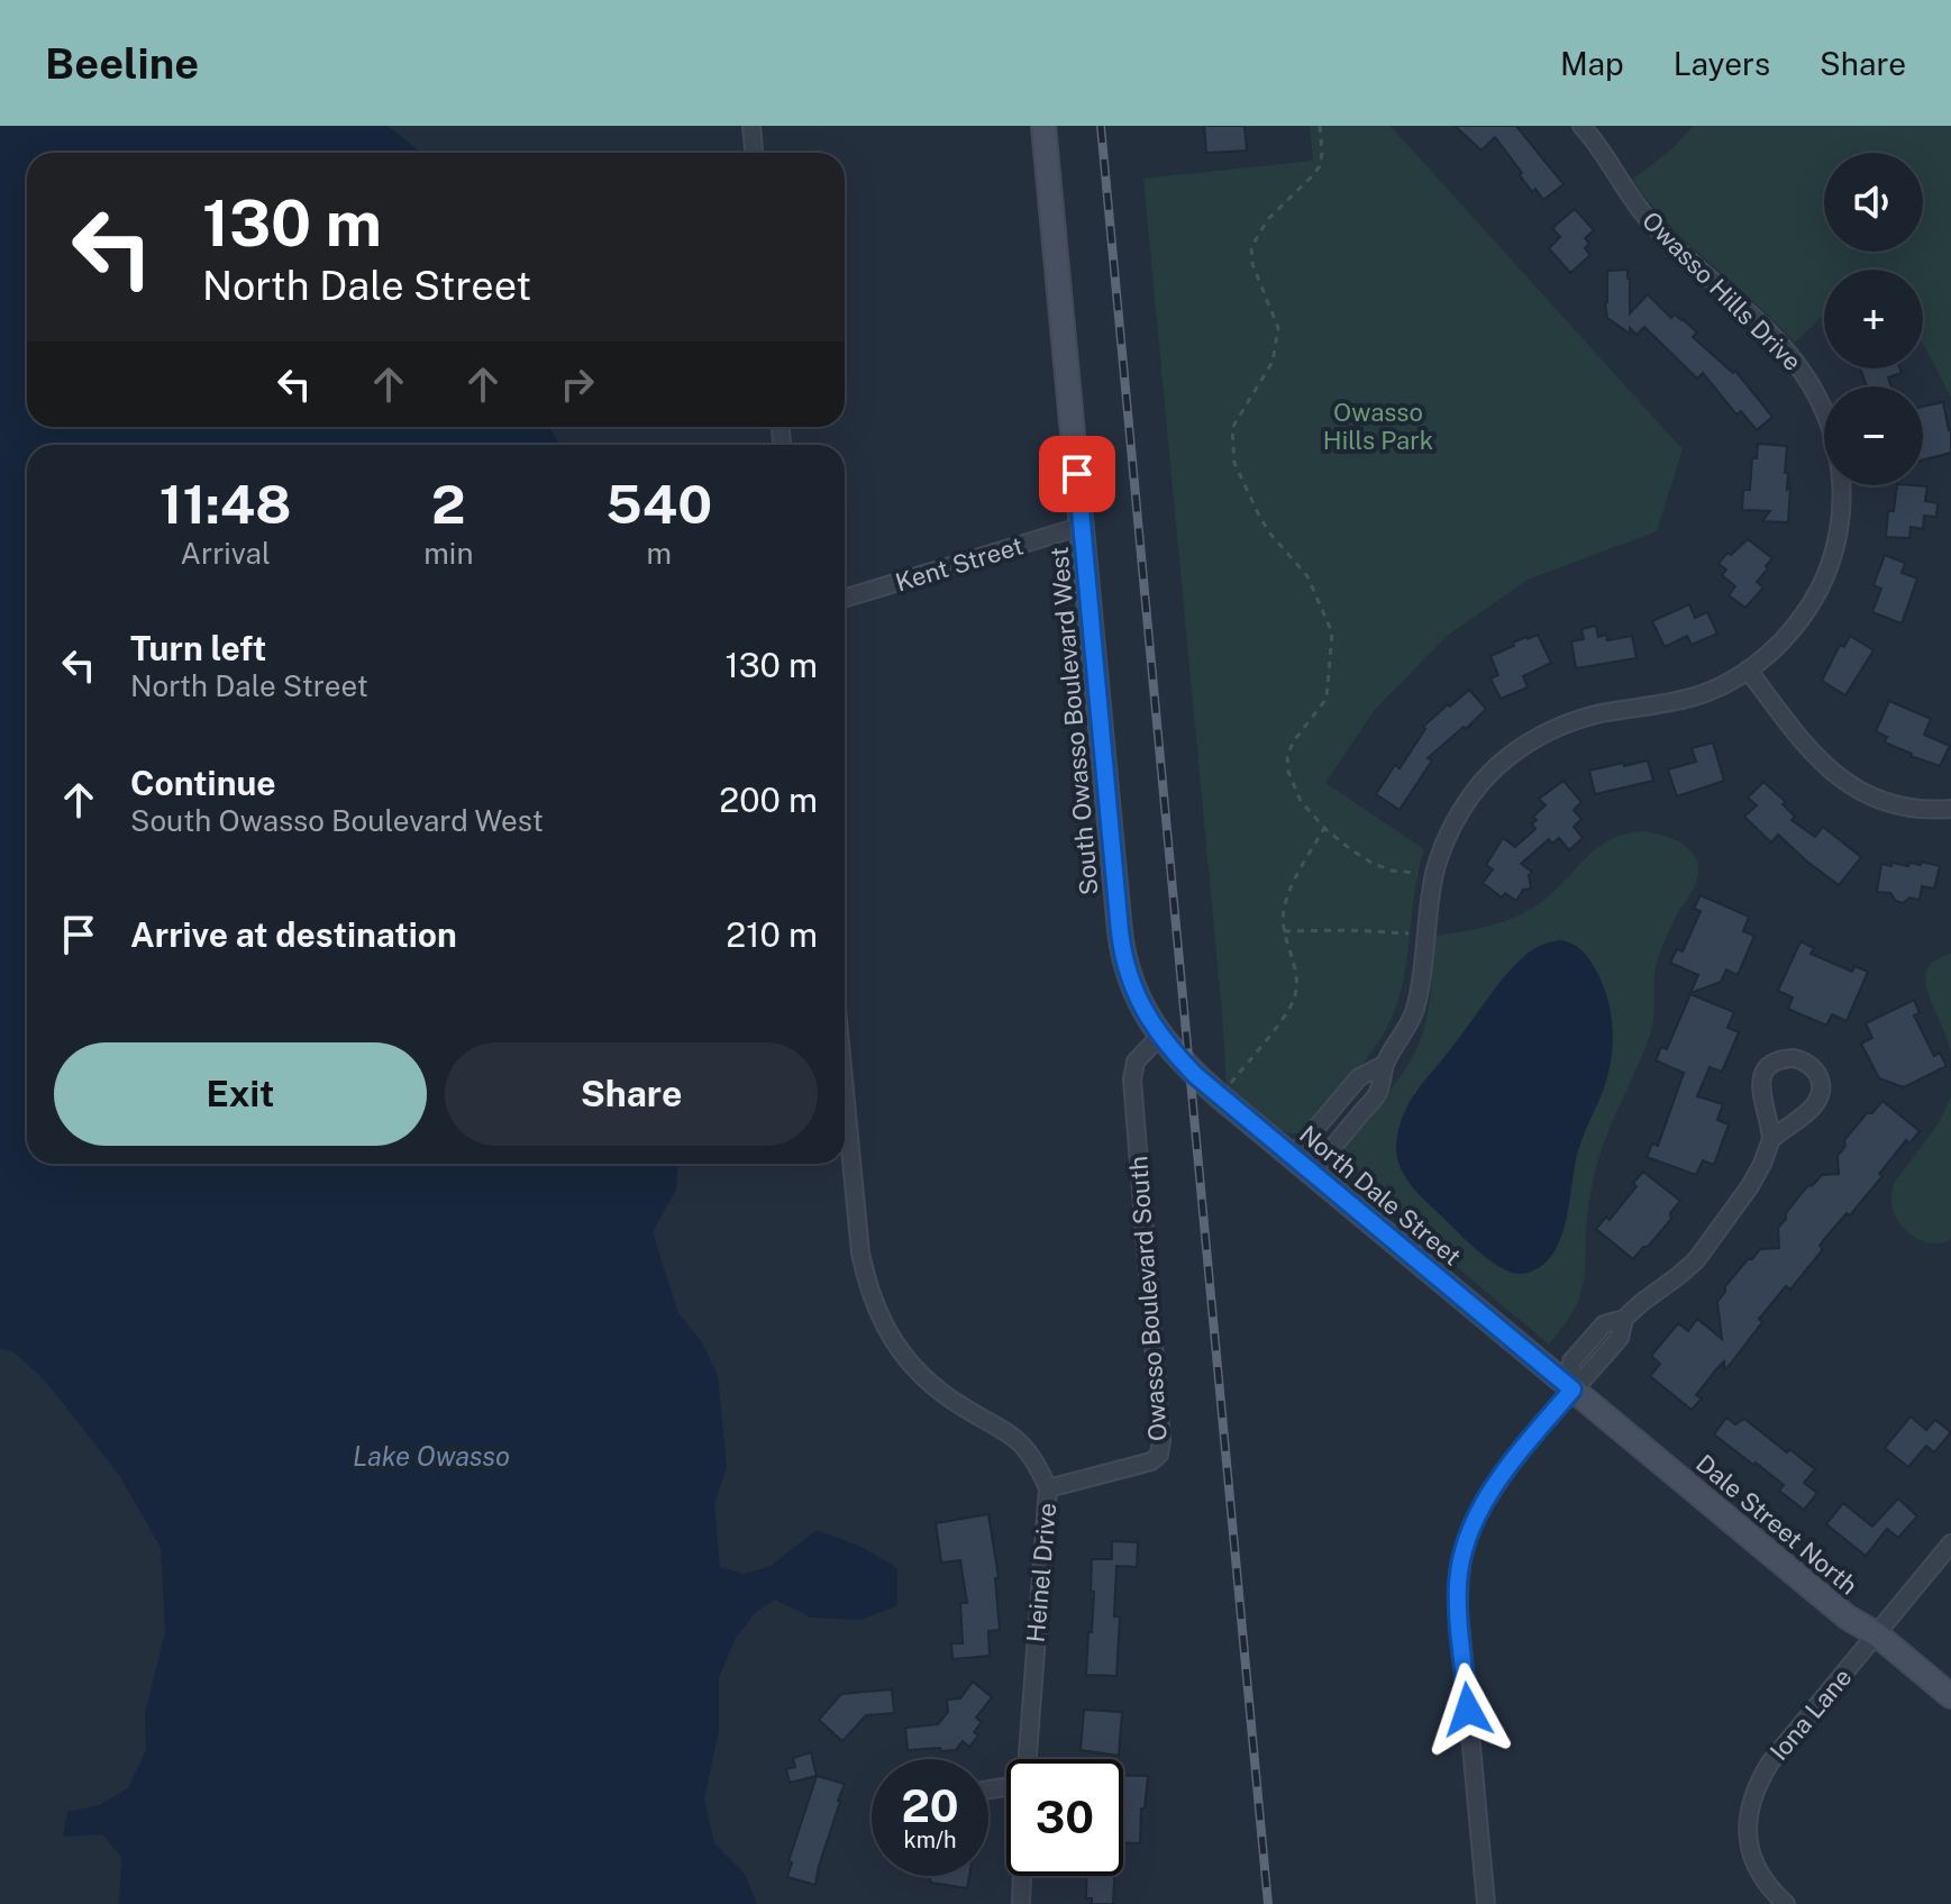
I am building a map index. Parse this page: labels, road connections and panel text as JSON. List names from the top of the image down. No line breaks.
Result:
{"streets":{"street":["Owasso Hills Drive","Kent Street","South Owasso Boulevard West","North Dale Street","Owasso Boulevard South","Dale Street North","Heinel Drive","Iona Lane"]},"crossings":[["Owasso Hills Drive","North Dale Street"],["Kent Street","South Owasso Boulevard West"],["South Owasso Boulevard West","North Dale Street"],["South Owasso Boulevard West","Owasso Boulevard South"],["North Dale Street","Owasso Boulevard South"],["North Dale Street","Dale Street North"],["Owasso Boulevard South","Heinel Drive"],["Dale Street North","Iona Lane"]],"water":["Lake Owasso"],"parks":["Owasso Hills Park"],"page":{"header":"Beeline","nav":["Map","Layers","Share"],"map_buttons":["+","−"],"turn":["130 m","North Dale Street"],"eta":["11:48","Arrival","2","min","540","m"],"list":[{"name":"Turn left","note":"North Dale Street","value":"130 m"},{"name":"Continue","note":"South Owasso Boulevard West","value":"200 m"},{"name":"Arrive at destination","value":"210 m"}],"buttons":["Exit","Share"],"speed":"20 km/h","limit":"30"}}
